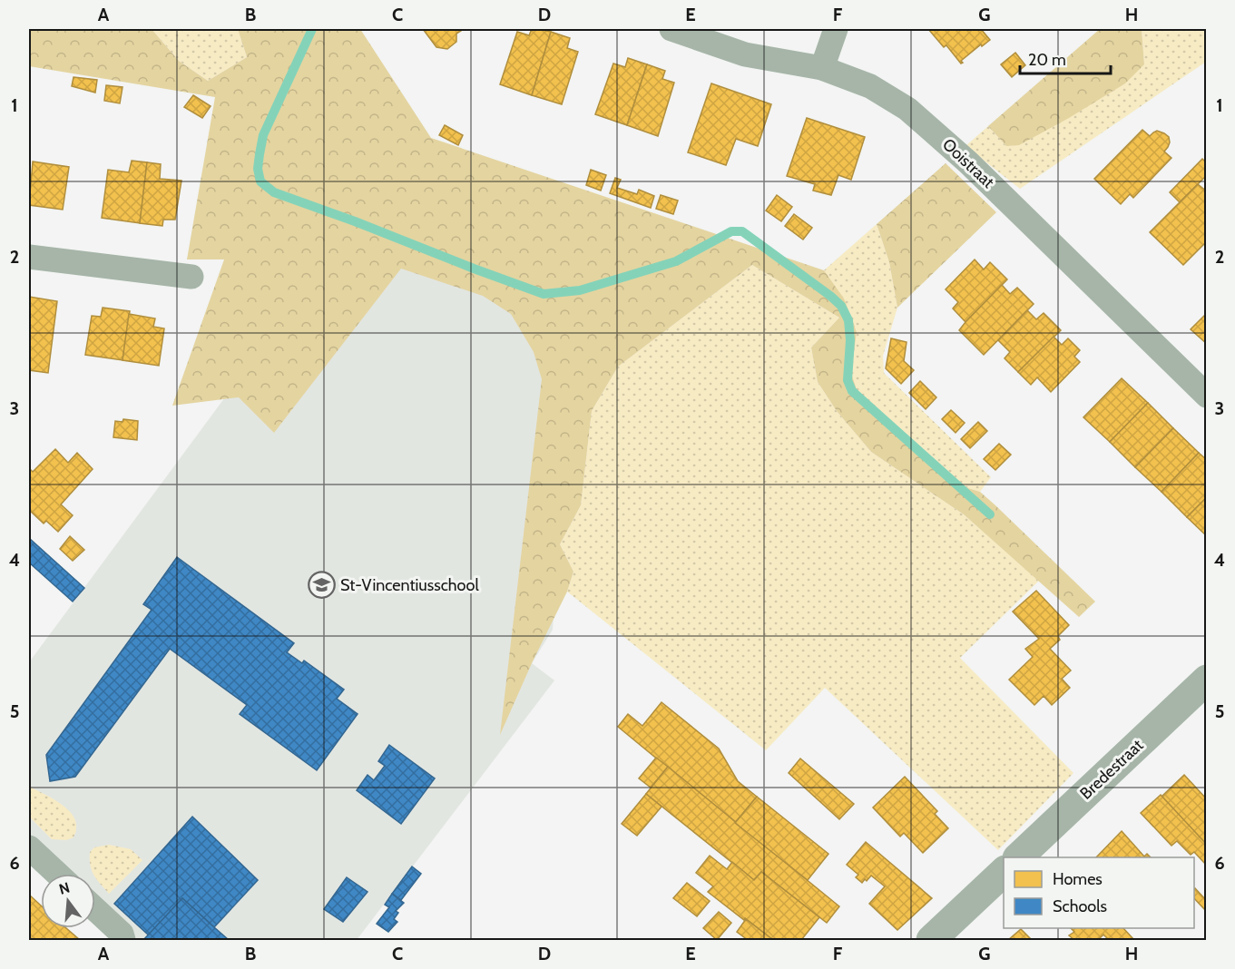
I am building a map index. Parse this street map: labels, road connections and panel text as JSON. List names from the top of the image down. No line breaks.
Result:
{"streets":{"street":["Ooistraat","Bredestraat"]},"places":{"school or university":["St-Vincentiusschool"]},"legend":["Homes","Schools"],"scale_bar":"20 m","north":"top","grid":{"columns":["A","B","C","D","E","F","G","H"],"rows":["1","2","3","4","5","6"]}}
